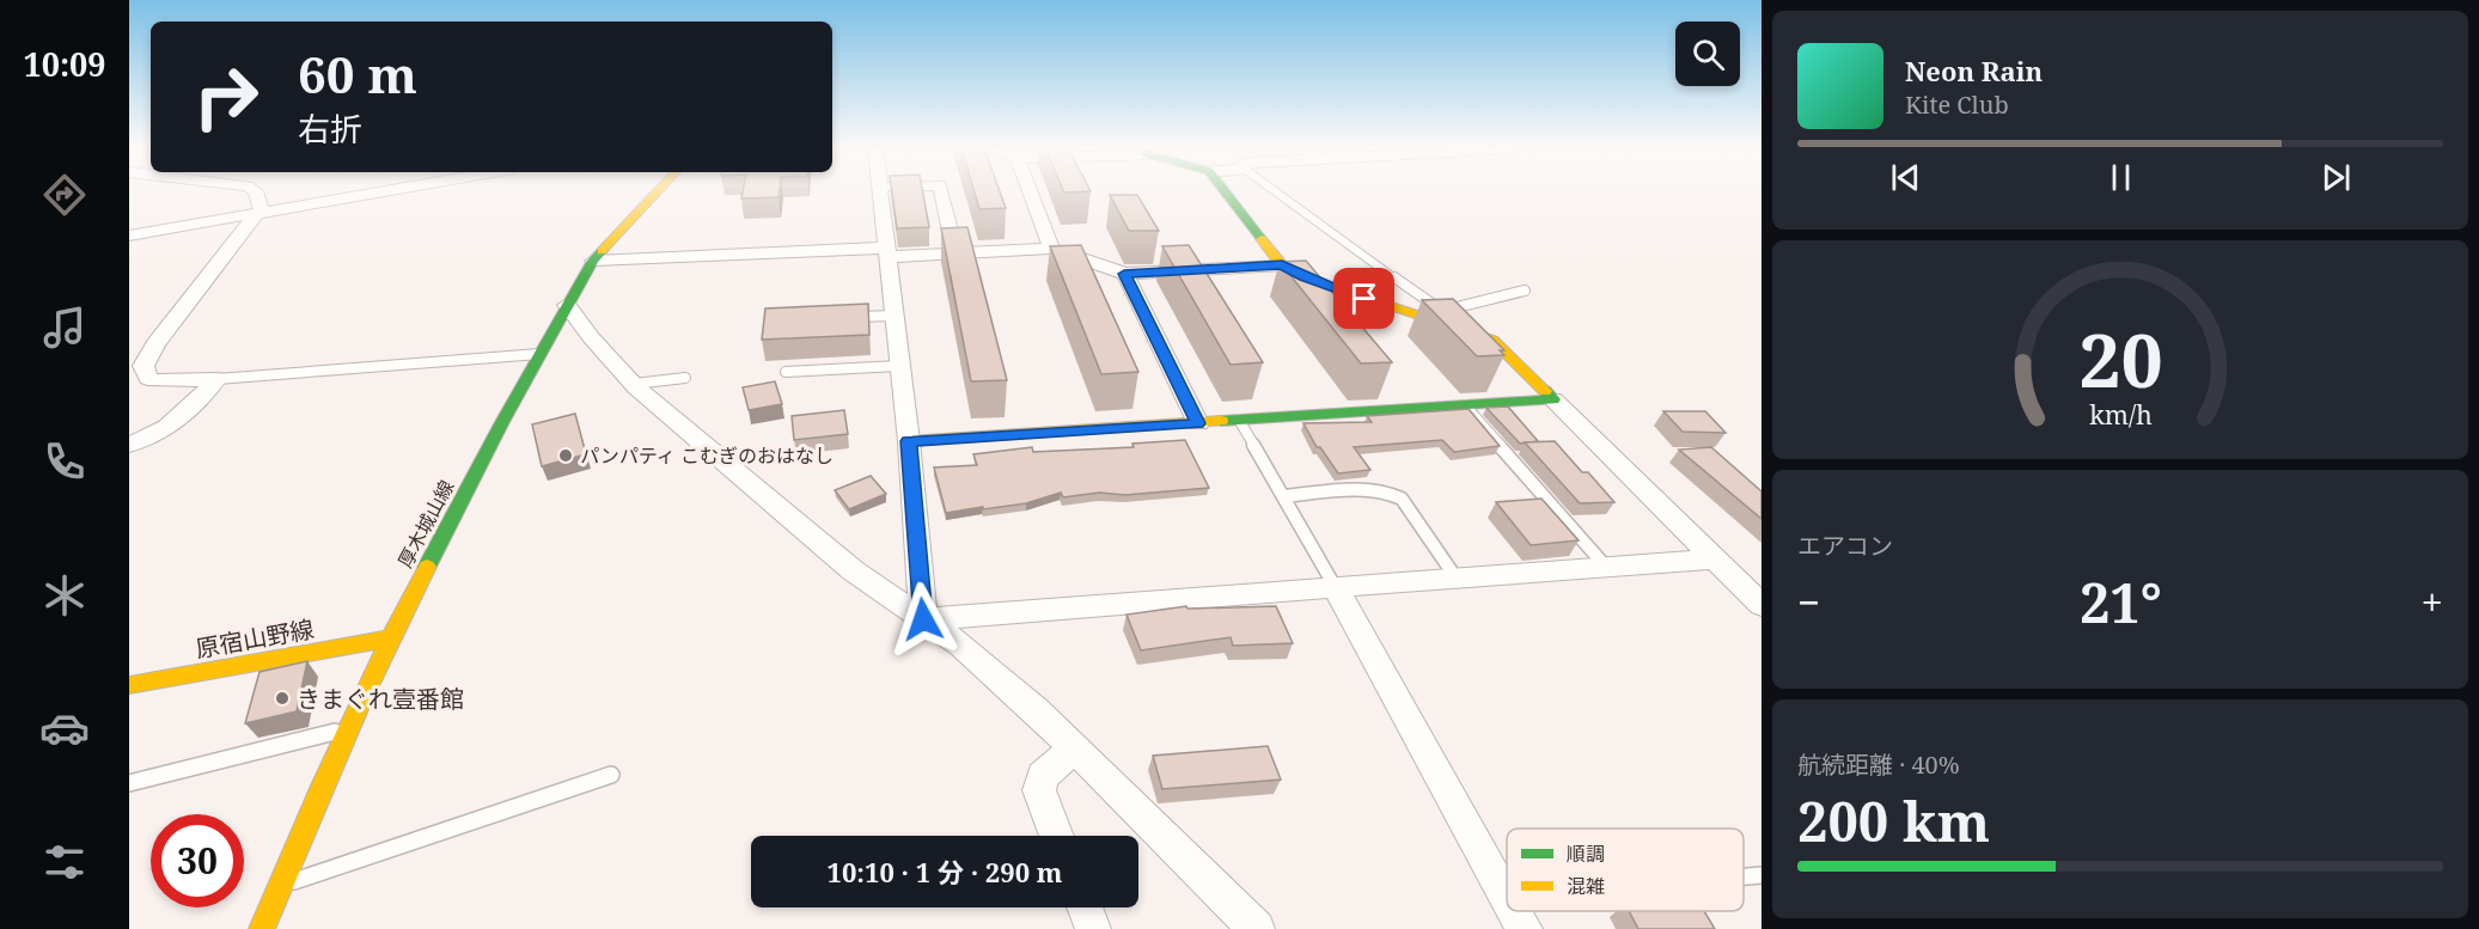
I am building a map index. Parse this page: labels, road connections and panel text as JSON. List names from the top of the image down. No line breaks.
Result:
{"streets":{"street":["厚木城山線","原宿山野線"]},"crossings":[["厚木城山線","原宿山野線"]],"places":["パンパティ こむぎのおはなし","きまぐれ壹番館"],"legend":["順調","混雑"],"page":{"tabs":"10:09","turn":["60 m","右折"],"song":["Neon Rain","Kite Club"],"tile":["エアコン",["航続距離 · 40%","200 km"]],"heat":["−","21°","+"],"limit":"30","trip":"10:10 · 1 分 · 290 m","gauge":["20","km/h"]}}
